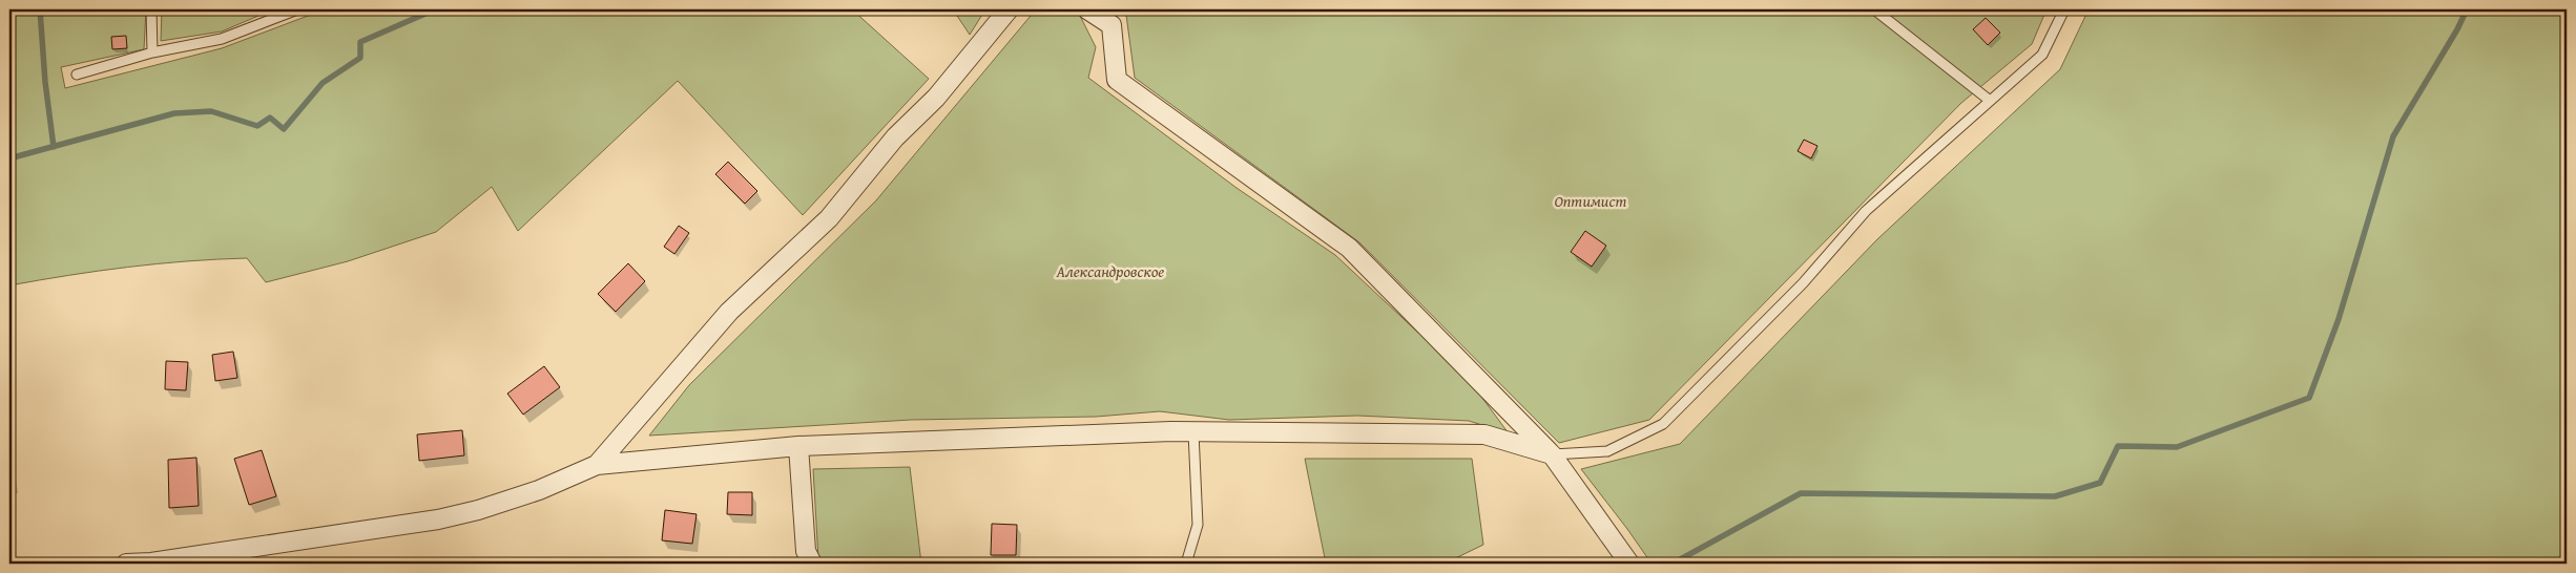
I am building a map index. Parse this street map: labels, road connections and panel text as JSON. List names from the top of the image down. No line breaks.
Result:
{"parks":["Оптимист","Александровское"]}
